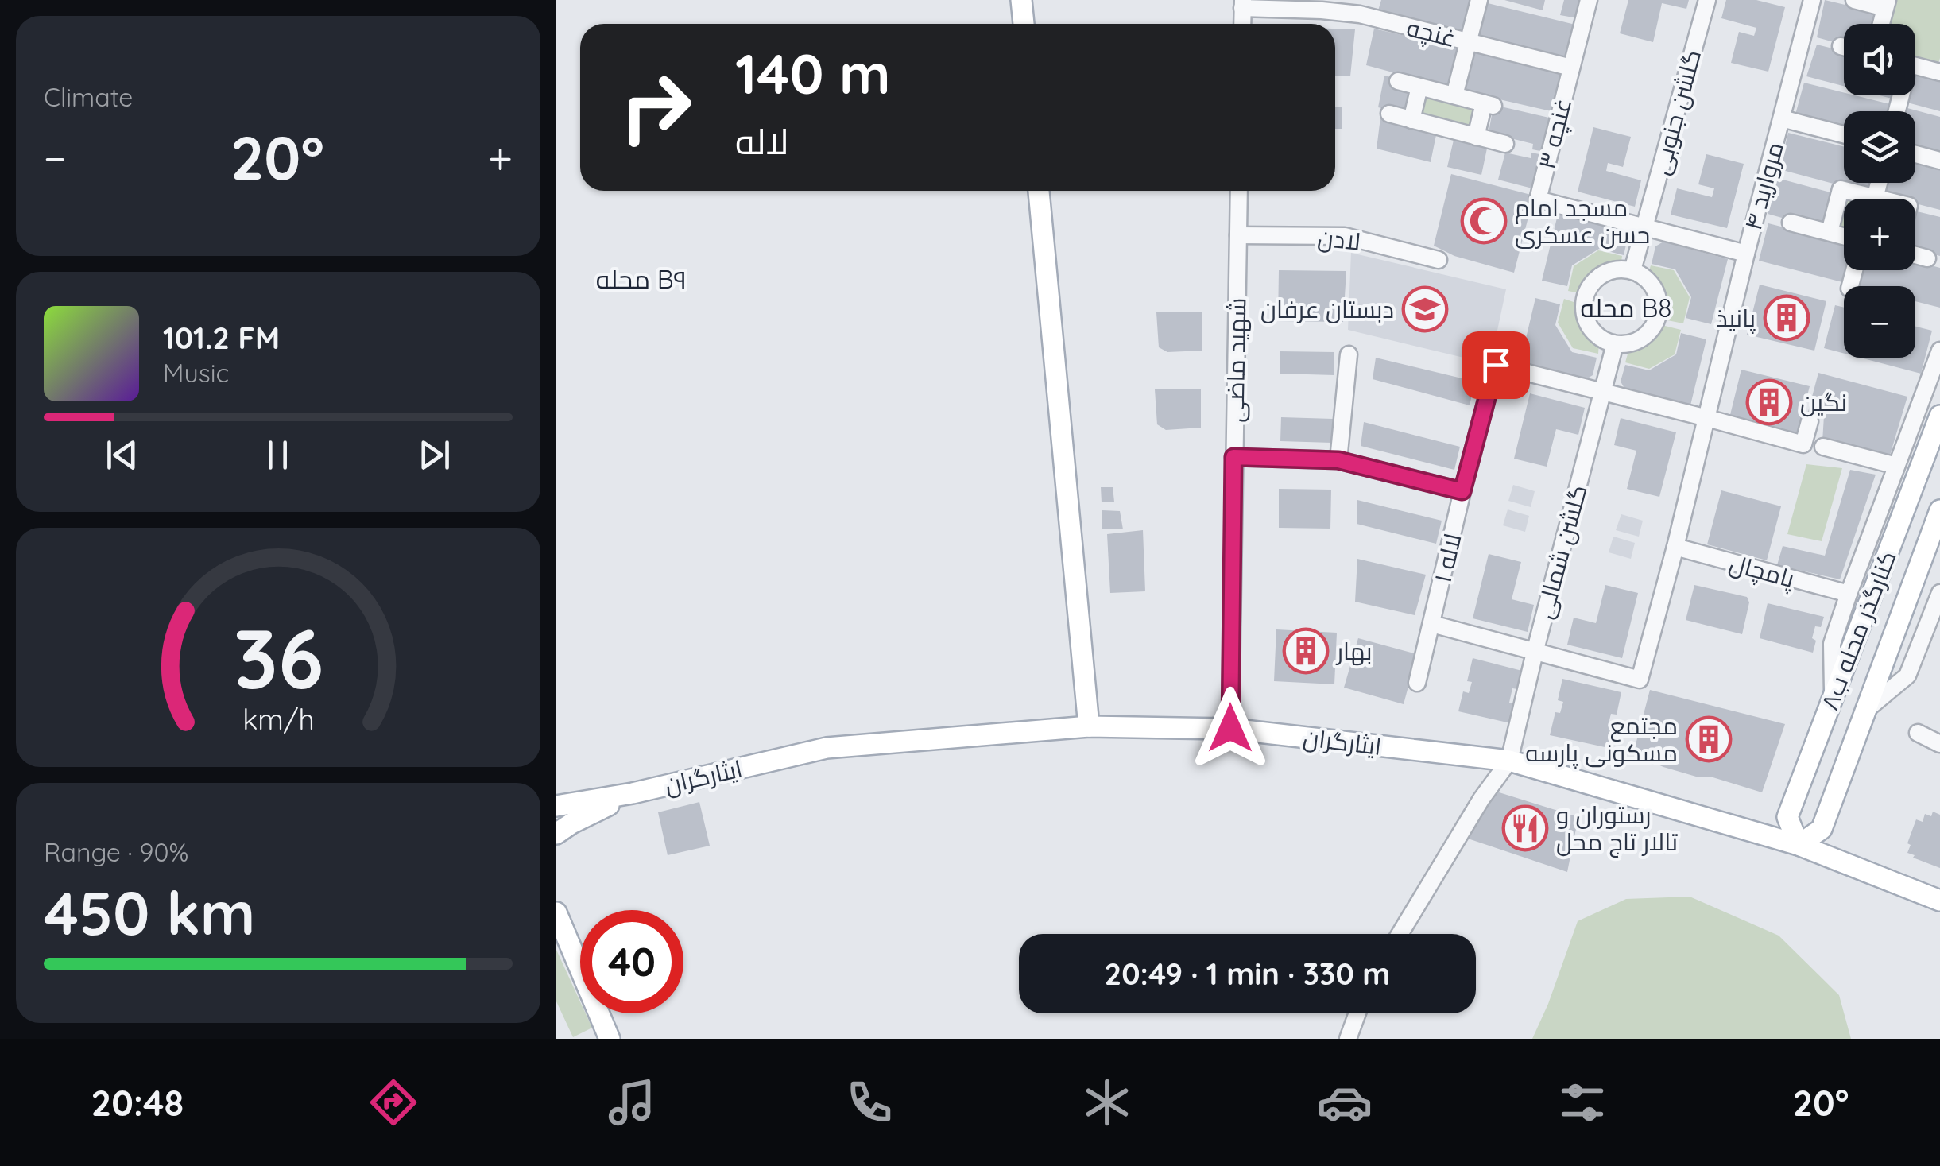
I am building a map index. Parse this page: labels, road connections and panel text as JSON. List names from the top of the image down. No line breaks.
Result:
{"streets":{"main road":["کنارگذر محله ب۸","ایثارگران"],"street":["غنچه","گلشن جنوبی","غنچه ۳","مروارید ۴","لادن","شهید ماضی","گلشن شمالی","لاله ۱","پامچال"]},"crossings":[["غنچه","غنچه ۳"],["گلشن جنوبی","غنچه ۳"],["گلشن جنوبی","گلشن شمالی"],["مروارید ۴","گلشن شمالی"],["مروارید ۴","پامچال"],["لادن","شهید ماضی"],["شهید ماضی","ایثارگران"],["گلشن شمالی","لاله ۱"],["گلشن شمالی","ایثارگران"],["کنارگذر محله ب۸","ایثارگران"]],"districts":["محله B۹","محله B8"],"places":{"mosque":["مسجد امام حسن عسکری"],"school or university":["دبستان عرفان"],"building":["پانیذ","نگین","بهار","مجتمع مسکونی پارسه"],"restaurant":["رستوران و تالار تاج محل"]},"page":{"tile":["Climate",["Range · 90%","450 km"]],"map_buttons":["+","−"],"turn":["140 m","لاله"],"heat":["−","20°","+"],"song":["101.2 FM","Music"],"limit":"40","trip":"20:49 · 1 min · 330 m","tabs":["20:48","20°"],"gauge":["36","km/h"]}}
